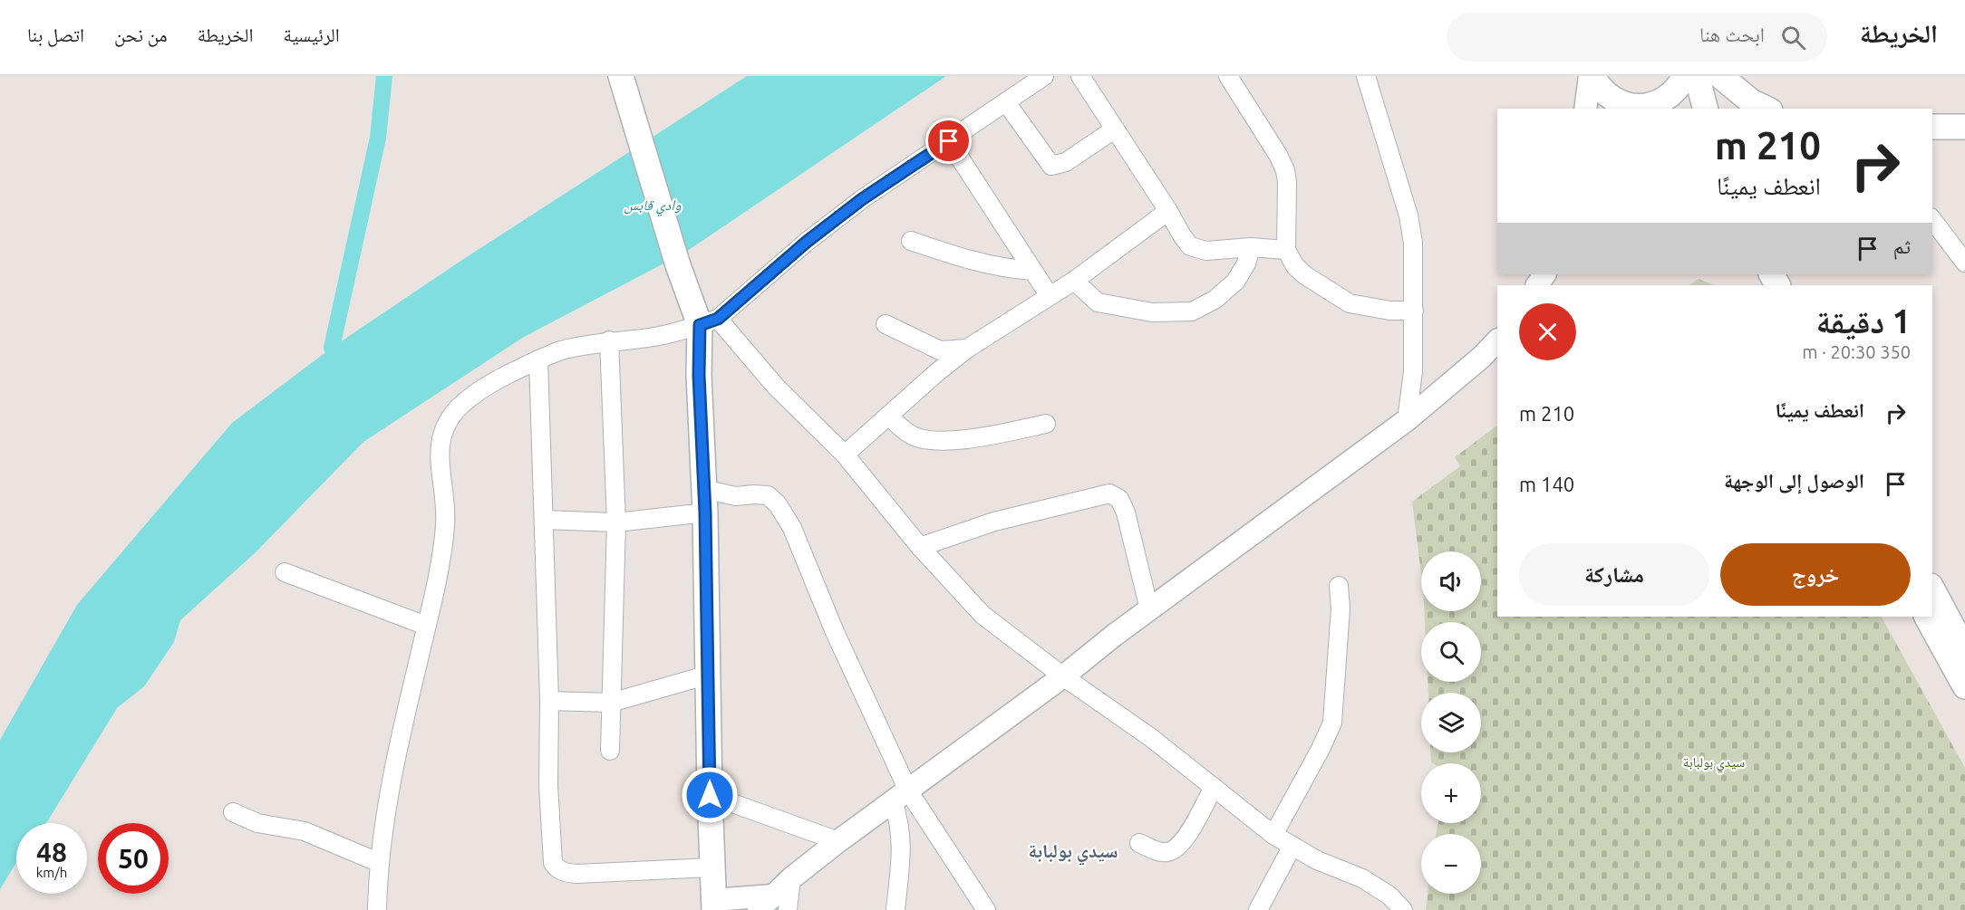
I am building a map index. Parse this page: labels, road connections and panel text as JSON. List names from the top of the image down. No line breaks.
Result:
{"districts":["سيدي بولبابة"],"water":["وادي قابس"],"parks":["سيدي بولبابة"],"page":{"header":"الخريطة","search":"ابحث هنا","nav":["الرئيسية","الخريطة","من نحن","اتصل بنا"],"turn":["210 m","انعطف يمينًا"],"then":"ثم","heading":["1 دقيقة","350 m · 20:30"],"list":[{"name":"انعطف يمينًا","value":"210 m"},{"name":"الوصول إلى الوجهة","value":"140 m"}],"buttons":["خروج","مشاركة"],"map_buttons":["+","−"],"speed":"48 km/h","limit":"50"}}
